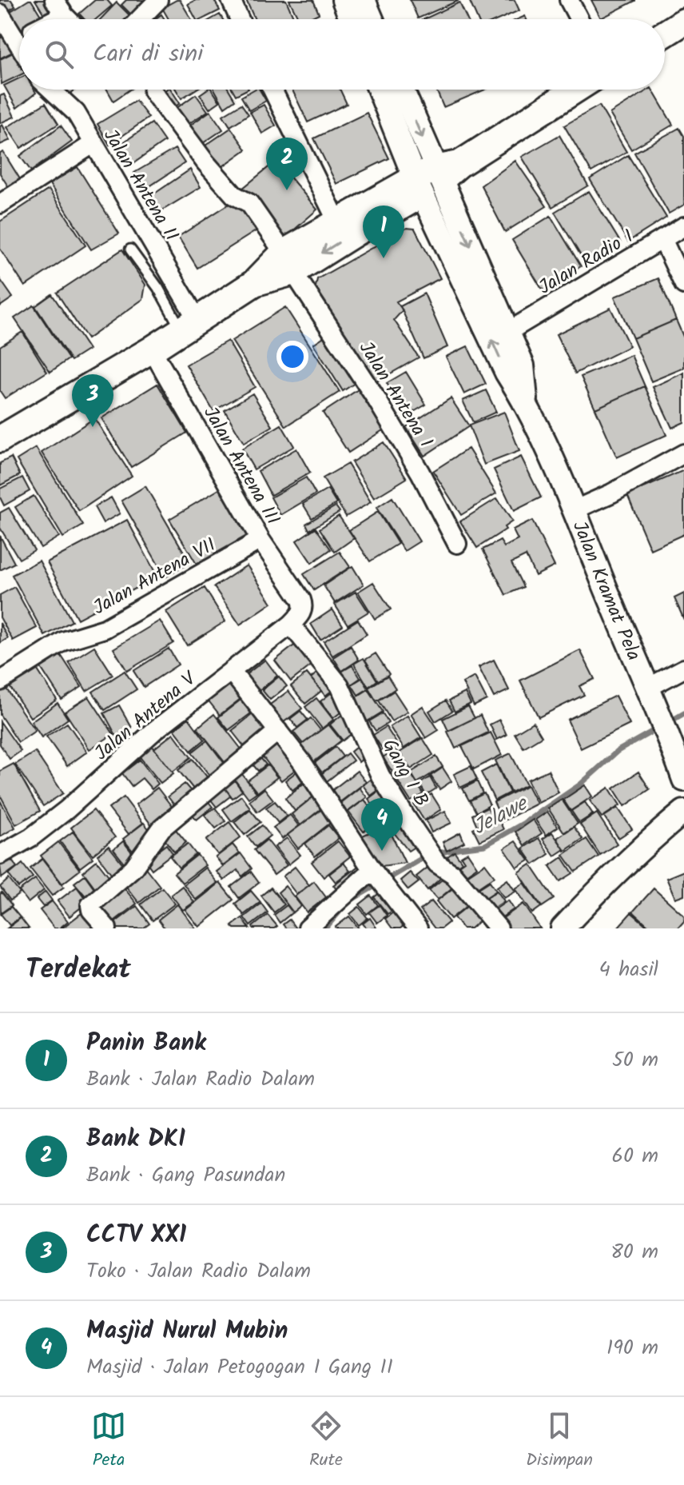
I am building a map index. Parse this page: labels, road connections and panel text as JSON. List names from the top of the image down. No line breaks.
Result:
{"streets":{"street":["Jalan Antena II","Jalan Radio I","Jalan Antena I","Jalan Antena III","Jalan Antena VII","Jalan Kramat Pela","Jalan Antena V","Gang I B"]},"crossings":[["Jalan Radio I","Jalan Kramat Pela"],["Jalan Antena III","Jalan Antena VII"],["Jalan Antena III","Jalan Antena V"],["Jalan Antena V","Gang I B"]],"water":["Jelawe"],"page":{"search":"Cari di sini","pins":["2","1","3","4"],"heading":["Terdekat","4 hasil"],"list":[{"mark":"1","name":"Panin Bank","note":"Bank · Jalan Radio Dalam","value":"50 m"},{"mark":"2","name":"Bank DKI","note":"Bank · Gang Pasundan","value":"60 m"},{"mark":"3","name":"CCTV XX1","note":"Toko · Jalan Radio Dalam","value":"80 m"},{"mark":"4","name":"Masjid Nurul Mubin","note":"Masjid · Jalan Petogogan I Gang II","value":"190 m"}],"nav":["Peta","Rute","Disimpan"]}}
